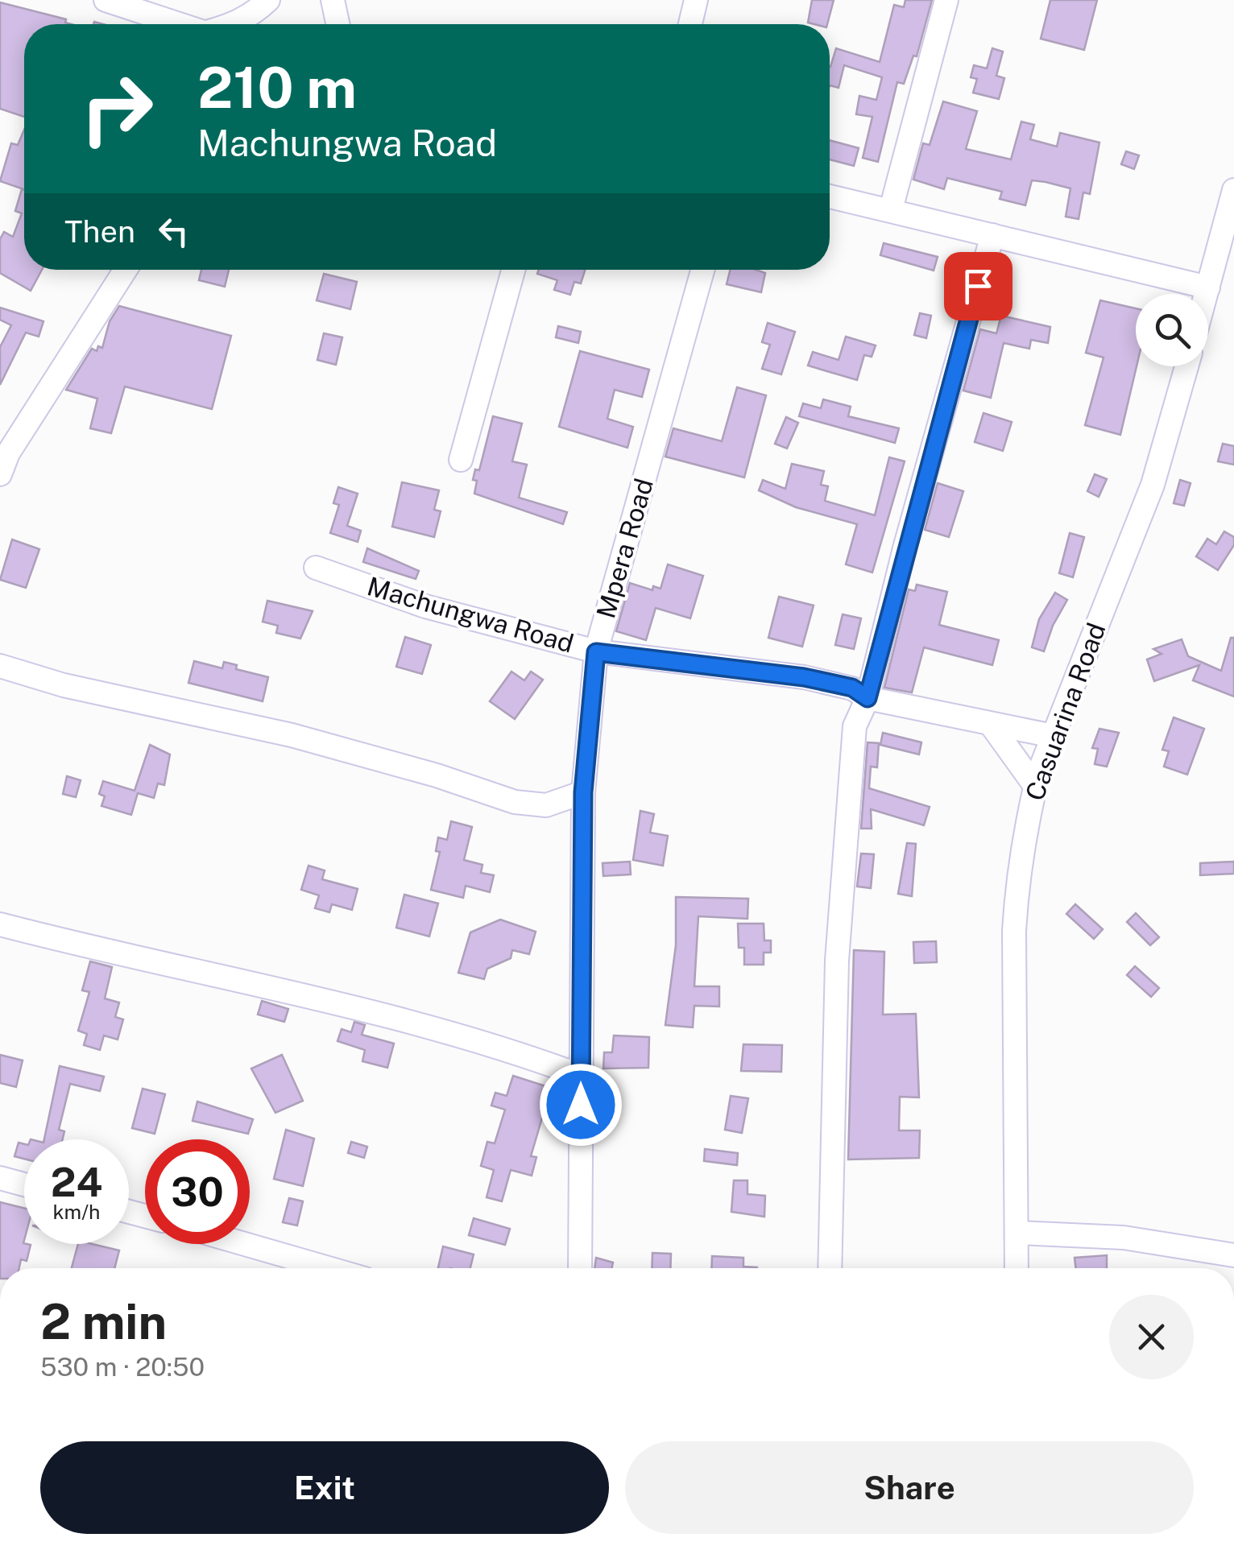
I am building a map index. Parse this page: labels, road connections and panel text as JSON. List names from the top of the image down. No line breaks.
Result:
{"streets":{"street":["Mpera Road","Machungwa Road","Casuarina Road"]},"crossings":[["Mpera Road","Machungwa Road"],["Machungwa Road","Casuarina Road"]],"page":{"turn":["210 m","Machungwa Road"],"then":"Then","speed":"24 km/h","limit":"30","heading":["2 min","530 m · 20:50"],"buttons":["Exit","Share"]}}
